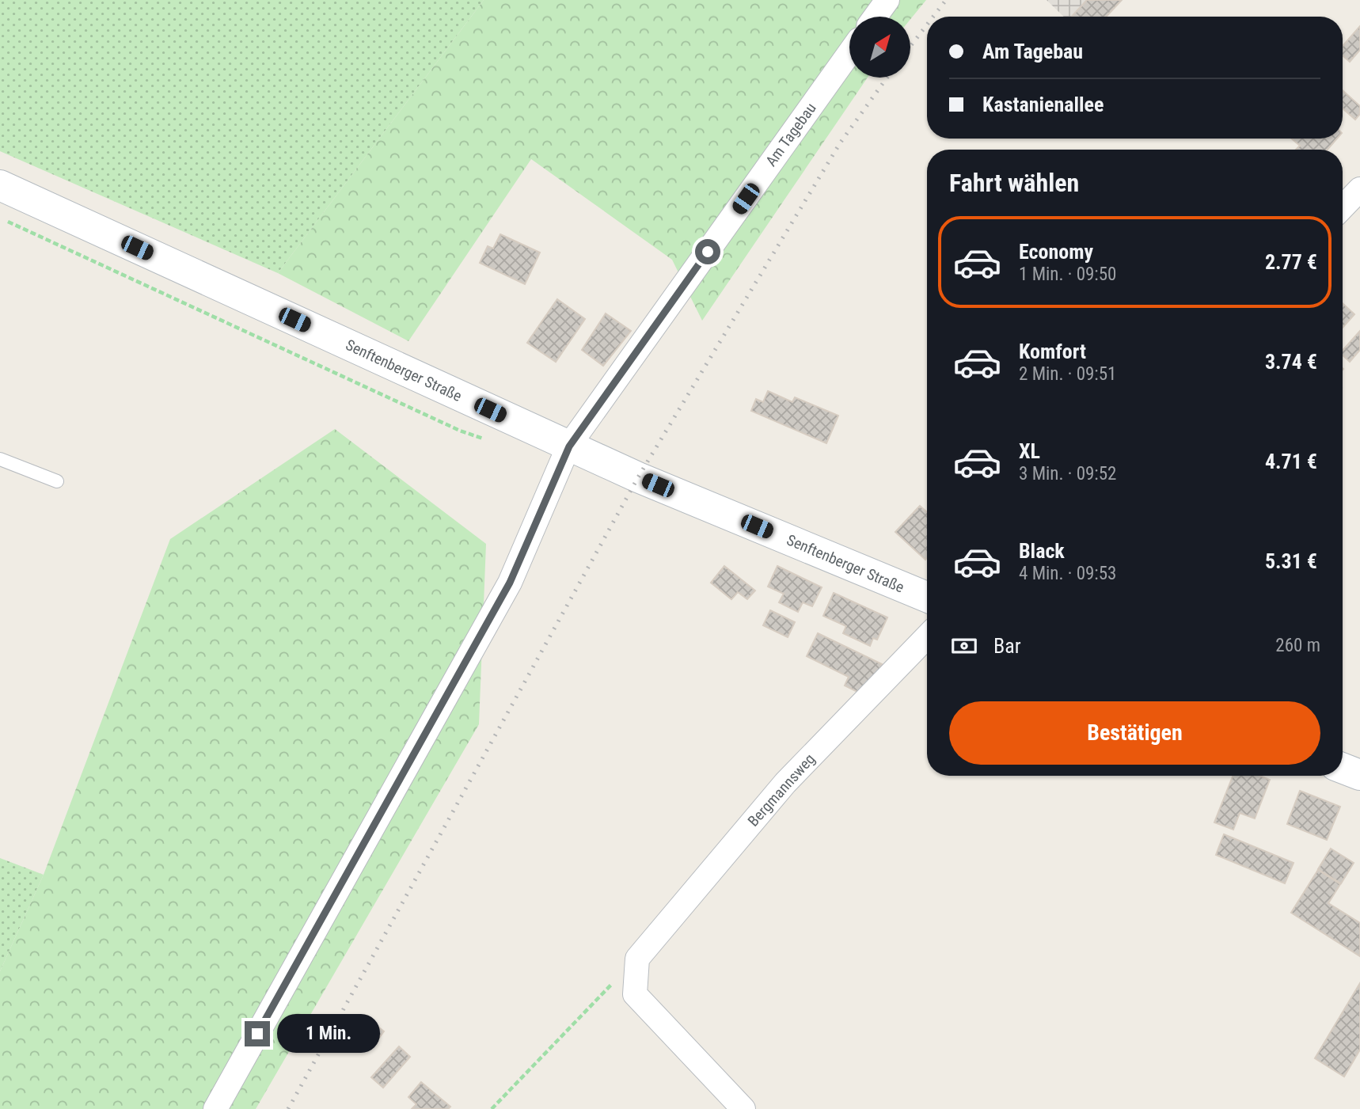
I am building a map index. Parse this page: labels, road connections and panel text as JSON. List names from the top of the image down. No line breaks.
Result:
{"streets":{"street":["Am Tagebau","Senftenberger Straße","Bergmannsweg"]},"crossings":[["Am Tagebau","Senftenberger Straße"]],"north":"top right","page":{"banner":["Am Tagebau","Kastanienallee"],"heading":"Fahrt wählen","list":[{"name":"Economy","note":"1 Min. · 09:50","value":"2.77 €"},{"name":"Komfort","note":"2 Min. · 09:51","value":"3.74 €"},{"name":"XL","note":"3 Min. · 09:52","value":"4.71 €"},{"name":"Black","note":"4 Min. · 09:53","value":"5.31 €"}],"pay":["Bar","260 m"],"buttons":"Bestätigen","bubble":"1 Min."}}
